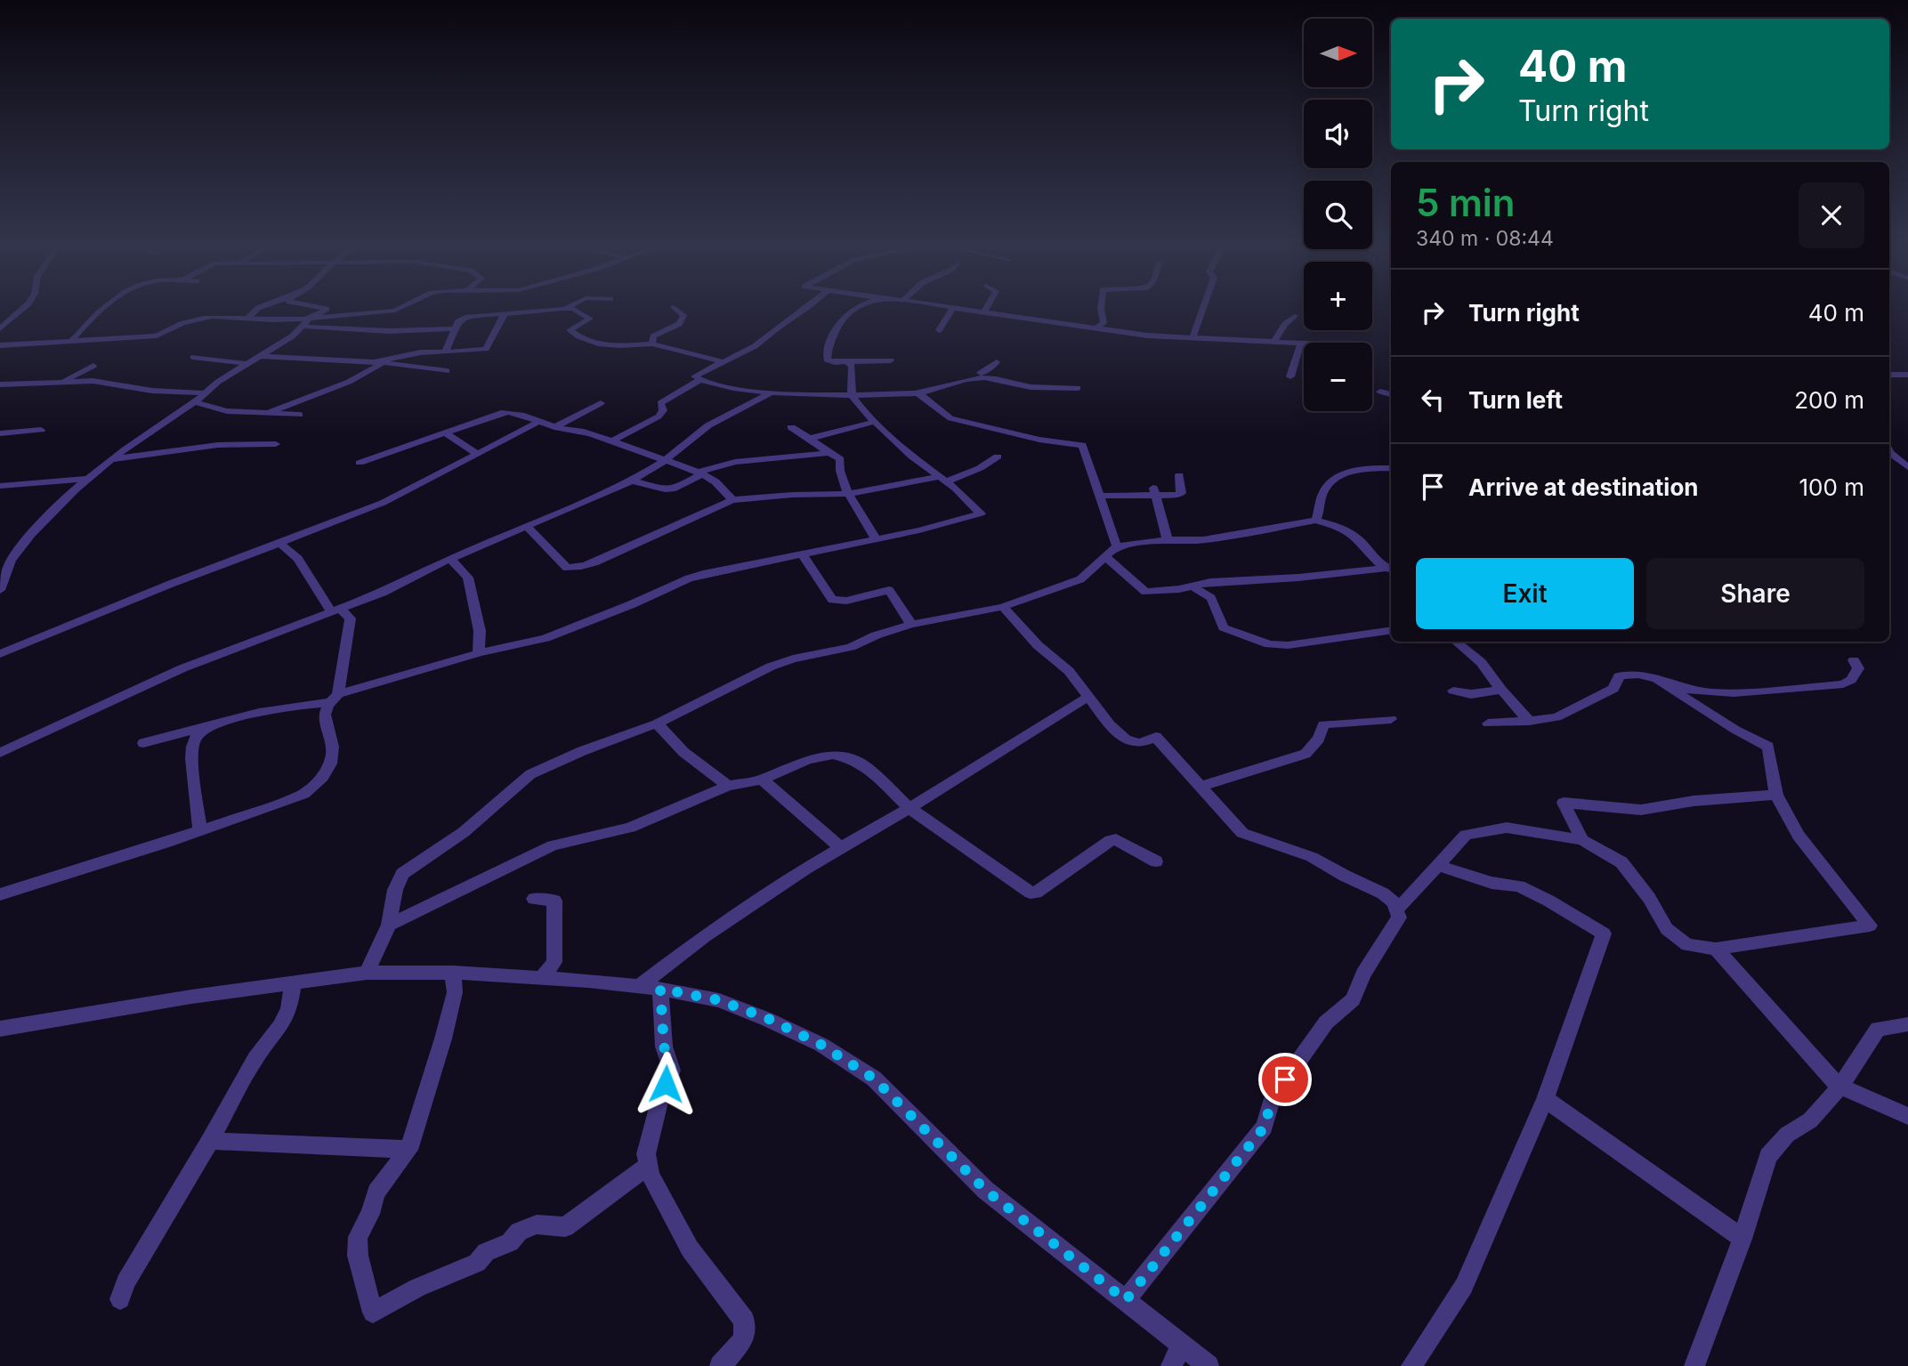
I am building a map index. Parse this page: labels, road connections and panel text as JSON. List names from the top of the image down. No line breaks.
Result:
{"north":"right","page":{"map_buttons":["+","−"],"turn":["40 m","Turn right"],"heading":["5 min","340 m · 08:44"],"list":[{"name":"Turn right","value":"40 m"},{"name":"Turn left","value":"200 m"},{"name":"Arrive at destination","value":"100 m"}],"buttons":["Exit","Share"]}}
